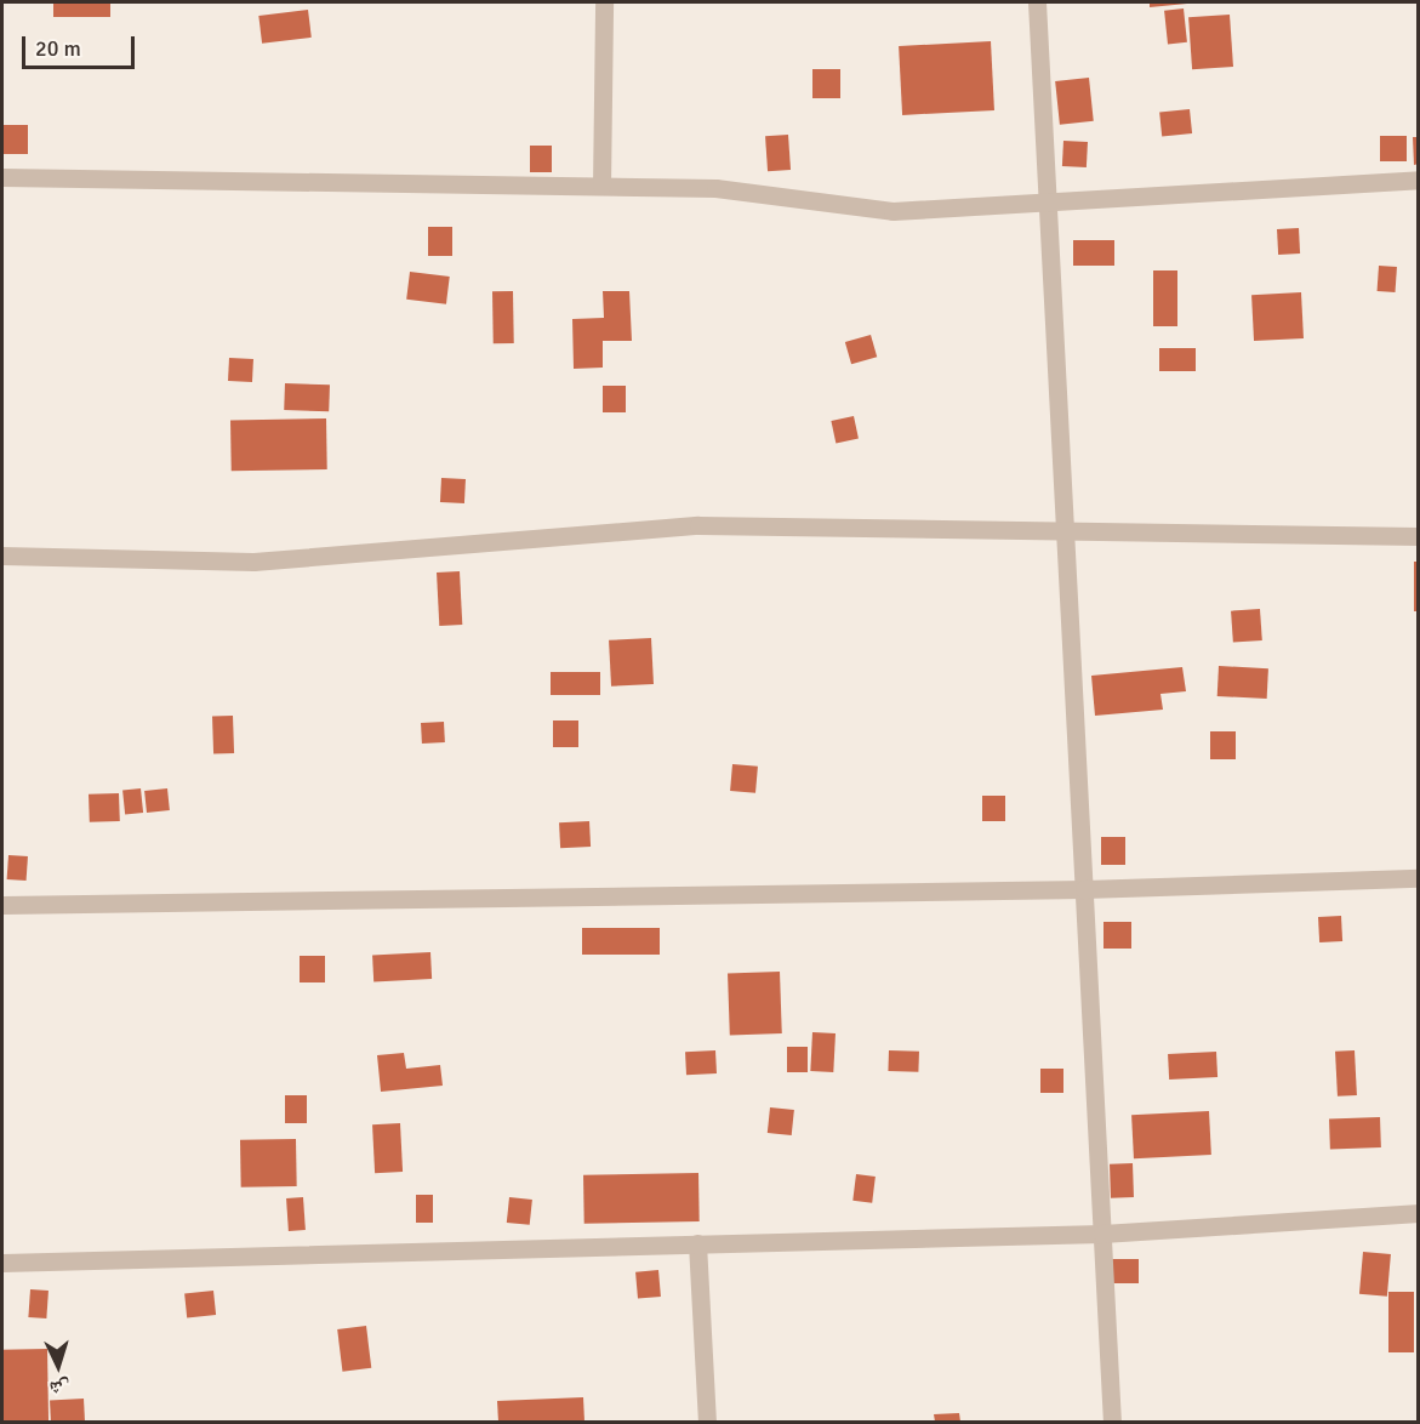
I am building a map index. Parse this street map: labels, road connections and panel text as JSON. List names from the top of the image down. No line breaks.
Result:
{"scale_bar":"20 m","north":"bottom"}
